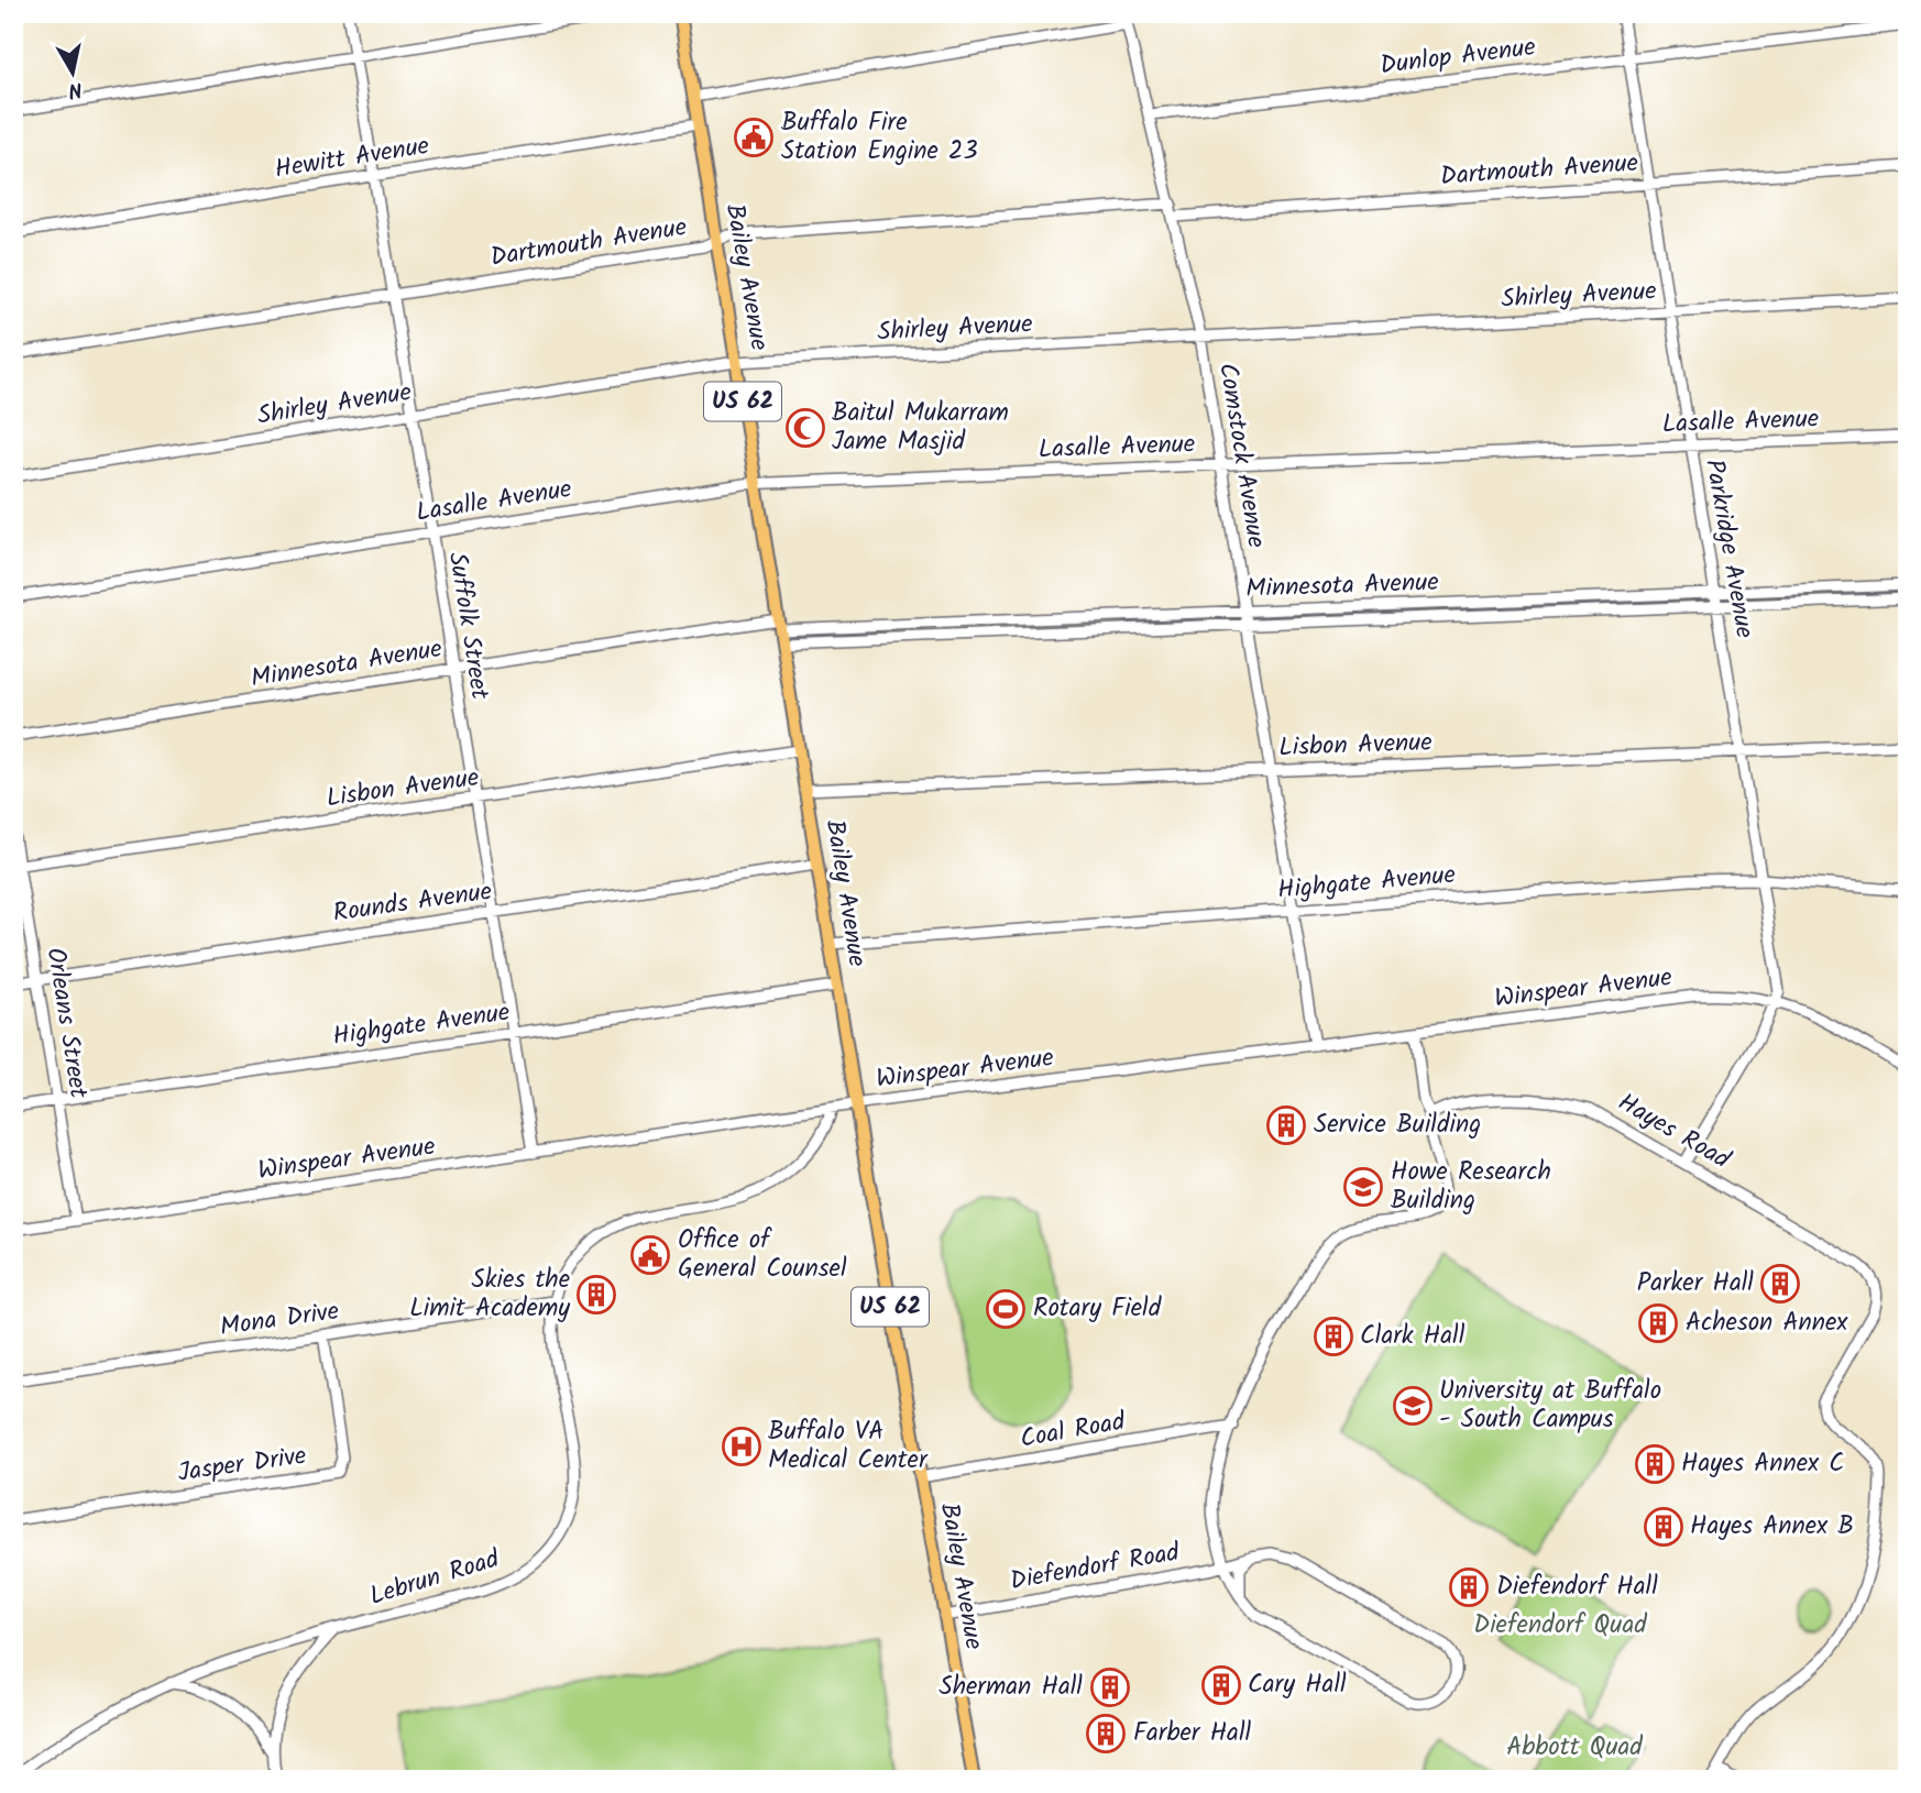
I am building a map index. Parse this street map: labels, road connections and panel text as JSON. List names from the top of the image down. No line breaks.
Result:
{"streets":{"main road":["Bailey Avenue","US 62"],"street":["Dunlop Avenue","Hewitt Avenue","Dartmouth Avenue","Shirley Avenue","Lasalle Avenue","Comstock Avenue","Parkridge Avenue","Minnesota Avenue","Suffolk Street","Lisbon Avenue","Highgate Avenue","Rounds Avenue","Winspear Avenue","Orleans Street","Hayes Road","Mona Drive","Coal Road","Jasper Drive","Diefendorf Road","Lebrun Road"]},"crossings":[["Dunlop Avenue","Comstock Avenue"],["Dunlop Avenue","Parkridge Avenue"],["Hewitt Avenue","Bailey Avenue"],["Hewitt Avenue","Suffolk Street"],["Dartmouth Avenue","Bailey Avenue"],["Dartmouth Avenue","Comstock Avenue"],["Dartmouth Avenue","Parkridge Avenue"],["Dartmouth Avenue","Suffolk Street"],["Bailey Avenue","Shirley Avenue"],["Bailey Avenue","Lasalle Avenue"],["Bailey Avenue","Minnesota Avenue"],["Bailey Avenue","Lisbon Avenue"],["Bailey Avenue","Highgate Avenue"],["Bailey Avenue","Rounds Avenue"],["Bailey Avenue","Winspear Avenue"],["Bailey Avenue","Coal Road"],["Bailey Avenue","Diefendorf Road"],["Shirley Avenue","Comstock Avenue"],["Shirley Avenue","Parkridge Avenue"],["Shirley Avenue","Suffolk Street"],["Lasalle Avenue","Comstock Avenue"],["Lasalle Avenue","Parkridge Avenue"],["Lasalle Avenue","Suffolk Street"],["Comstock Avenue","Minnesota Avenue"],["Comstock Avenue","Lisbon Avenue"],["Comstock Avenue","Highgate Avenue"],["Comstock Avenue","Winspear Avenue"],["Parkridge Avenue","Minnesota Avenue"],["Parkridge Avenue","Lisbon Avenue"],["Parkridge Avenue","Highgate Avenue"],["Parkridge Avenue","Winspear Avenue"],["Minnesota Avenue","Suffolk Street"],["Suffolk Street","Lisbon Avenue"],["Suffolk Street","Highgate Avenue"],["Suffolk Street","Rounds Avenue"],["Suffolk Street","Winspear Avenue"],["Lisbon Avenue","Orleans Street"],["Highgate Avenue","Orleans Street"],["Rounds Avenue","Orleans Street"],["Winspear Avenue","Orleans Street"],["Winspear Avenue","Lebrun Road"],["Mona Drive","Jasper Drive"],["Mona Drive","Lebrun Road"]],"parks":["Diefendorf Quad","Abbott Quad"],"places":{"public building":["Buffalo Fire Station Engine 23","Office of General Counsel"],"mosque":["Baitul Mukarram Jame Masjid"],"building":["Service Building","Parker Hall","Skies the Limit Academy","Acheson Annex","Clark Hall","Hayes Annex C","Hayes Annex B","Diefendorf Hall","Cary Hall","Sherman Hall","Farber Hall"],"school or university":["Howe Research Building","University at Buffalo - South Campus"],"sports":["Rotary Field"],"hospital":["Buffalo VA Medical Center"]},"north":"bottom"}
